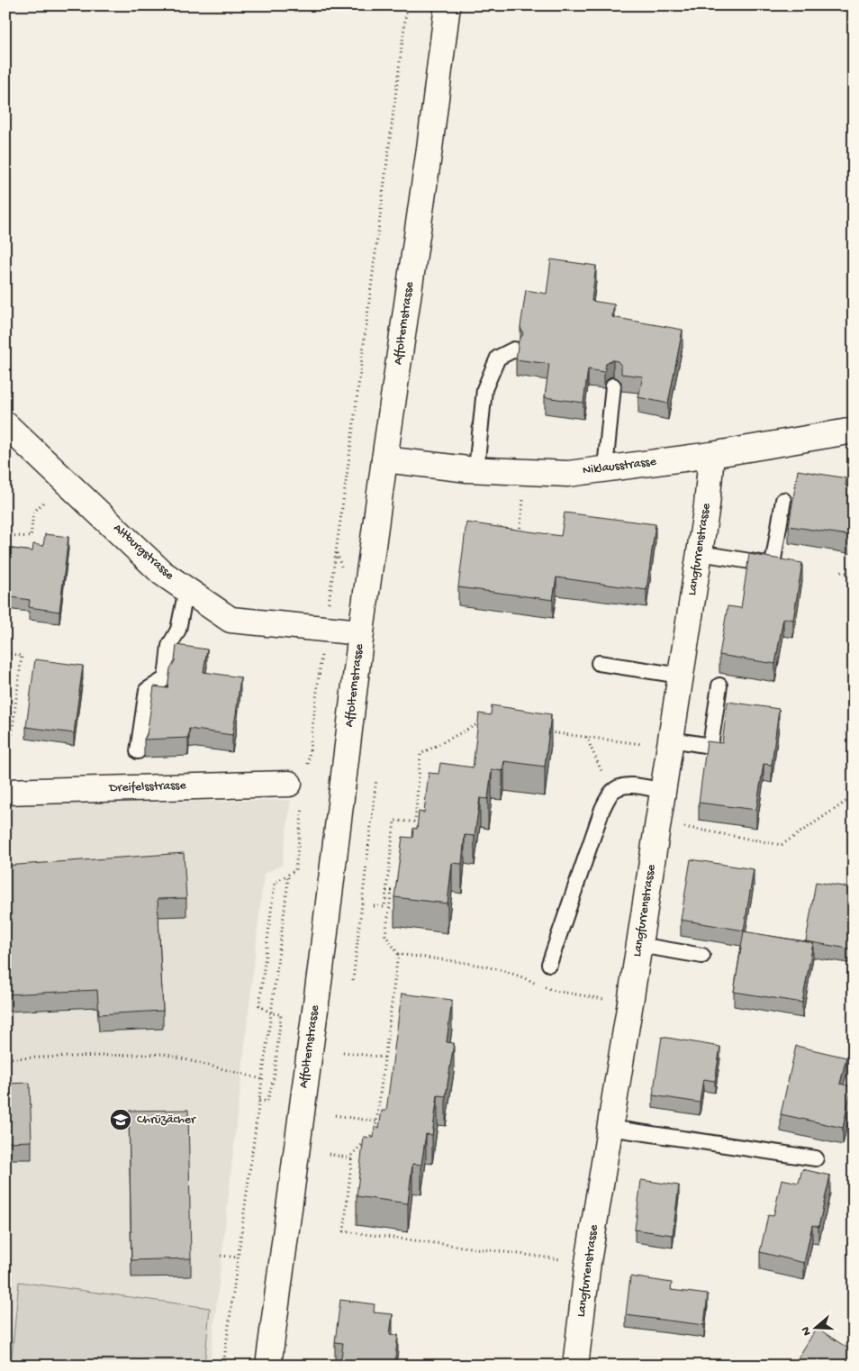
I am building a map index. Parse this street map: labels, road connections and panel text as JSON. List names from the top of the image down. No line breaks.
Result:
{"streets":{"street":["Affolternstrasse","Niklausstrasse","Langfurrenstrasse","Altburgstrasse","Dreifelsstrasse"]},"crossings":[["Affolternstrasse","Niklausstrasse"],["Affolternstrasse","Altburgstrasse"],["Niklausstrasse","Langfurrenstrasse"]],"places":{"school or university":["Chrüzächer"]},"north":"left"}
